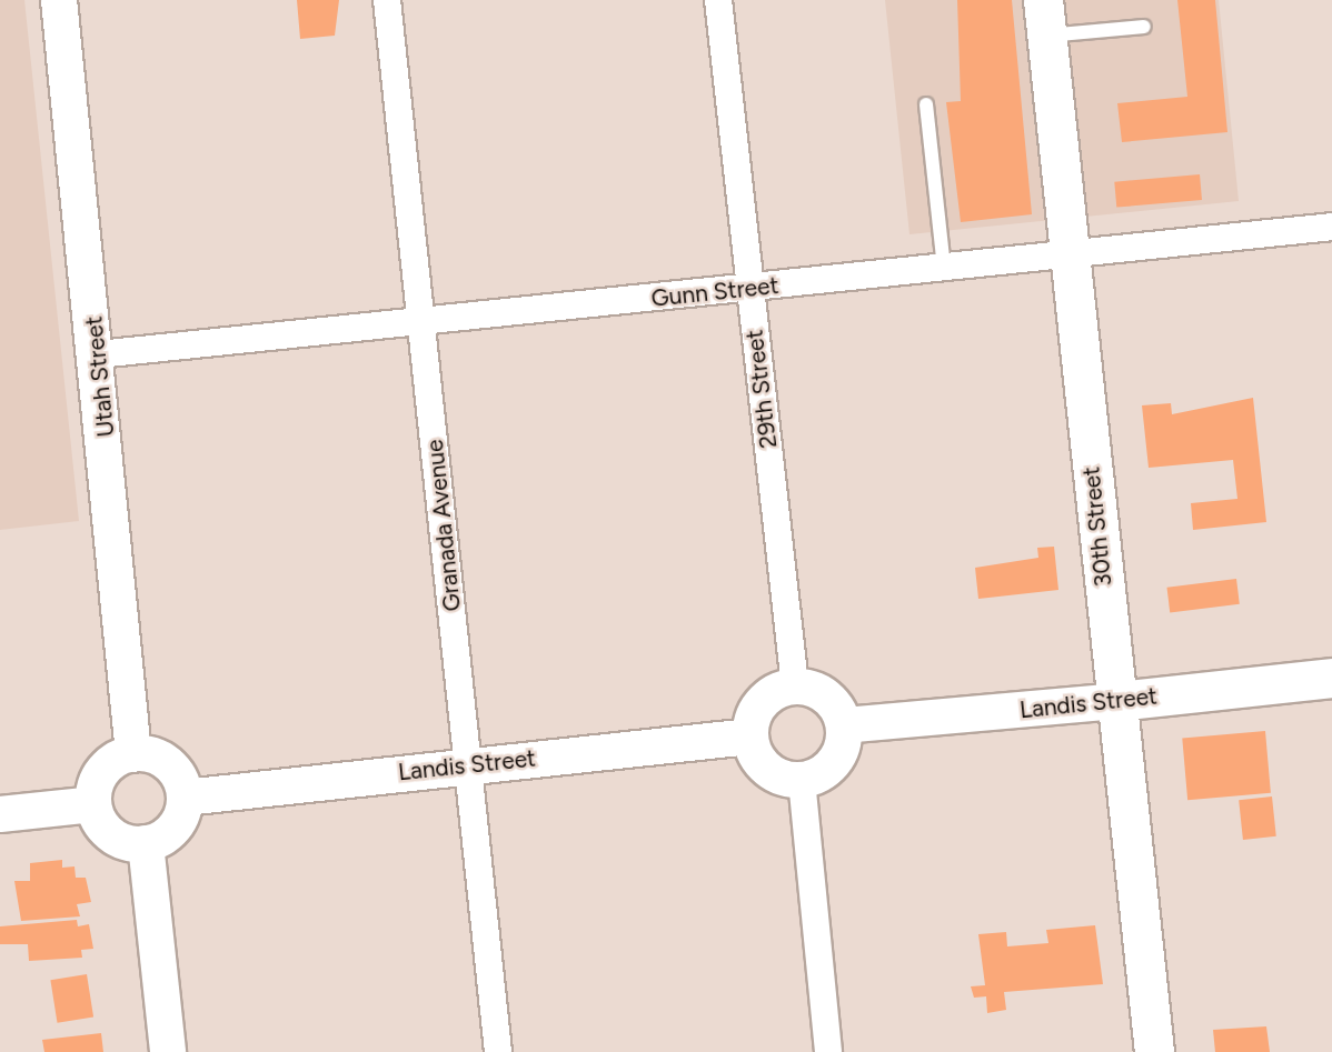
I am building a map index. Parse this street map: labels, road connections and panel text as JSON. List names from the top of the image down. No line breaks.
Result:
{"streets":{"main road":["30th Street","Landis Street"],"street":["Gunn Street","Utah Street","29th Street","Granada Avenue"]},"crossings":[["Gunn Street","Utah Street"],["Gunn Street","29th Street"],["Gunn Street","Granada Avenue"],["Gunn Street","30th Street"],["Utah Street","Landis Street"],["29th Street","Landis Street"],["Granada Avenue","Landis Street"],["30th Street","Landis Street"]]}
